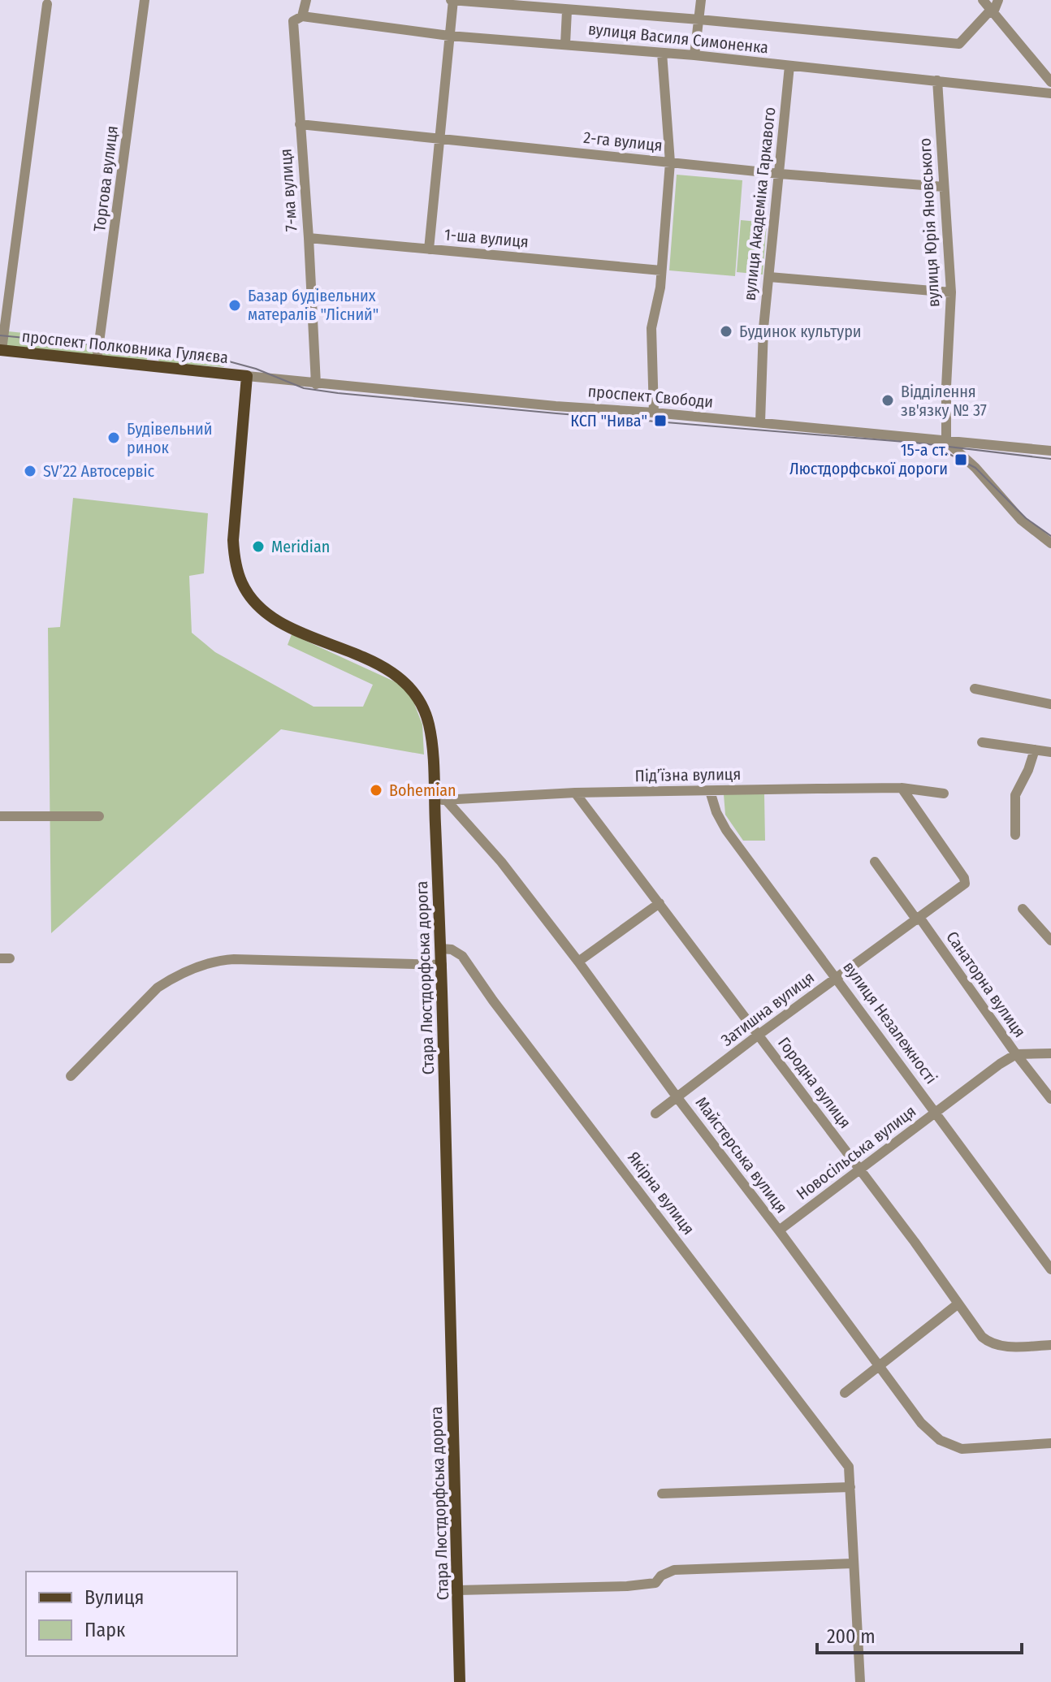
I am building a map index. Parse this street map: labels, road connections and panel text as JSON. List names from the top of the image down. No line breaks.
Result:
{"streets":{"main road":["проспект Полковника Гуляєва","Стара Люстдорфська дорога"],"street":["вулиця Василя Симоненка","2-га вулиця","Торгова вулиця","7-ма вулиця","вулиця Академіка Гаркавого","вулиця Юрія Яновського","1-ша вулиця","проспект Свободи","Підʼїзна вулиця","Санаторна вулиця","Затишна вулиця","вулиця Незалежності","Городна вулиця","Новосільська вулиця","Майстерська вулиця","Якірна вулиця"]},"crossings":[["вулиця Василя Симоненка","7-ма вулиця"],["вулиця Василя Симоненка","вулиця Академіка Гаркавого"],["вулиця Василя Симоненка","вулиця Юрія Яновського"],["2-га вулиця","7-ма вулиця"],["2-га вулиця","вулиця Академіка Гаркавого"],["2-га вулиця","вулиця Юрія Яновського"],["Торгова вулиця","проспект Полковника Гуляєва"],["7-ма вулиця","1-ша вулиця"],["7-ма вулиця","проспект Свободи"],["вулиця Академіка Гаркавого","проспект Свободи"],["вулиця Юрія Яновського","проспект Свободи"],["проспект Полковника Гуляєва","проспект Свободи"],["проспект Полковника Гуляєва","Стара Люстдорфська дорога"],["проспект Свободи","Стара Люстдорфська дорога"],["Підʼїзна вулиця","Стара Люстдорфська дорога"],["Підʼїзна вулиця","Затишна вулиця"],["Підʼїзна вулиця","вулиця Незалежності"],["Підʼїзна вулиця","Городна вулиця"],["Підʼїзна вулиця","Майстерська вулиця"],["Стара Люстдорфська дорога","Якірна вулиця"],["Санаторна вулиця","Затишна вулиця"],["Санаторна вулиця","Новосільська вулиця"],["Затишна вулиця","вулиця Незалежності"],["Затишна вулиця","Городна вулиця"],["Затишна вулиця","Майстерська вулиця"],["вулиця Незалежності","Новосільська вулиця"],["Городна вулиця","Новосільська вулиця"],["Новосільська вулиця","Майстерська вулиця"]],"places":{"other":["Базар будівельних матералів \"Лісний\"","Будинок культури","Відділення зв'язку № 37","Будівельний ринок","SV’22 Автосервіс","Meridian","Bohemian"],"transit":["КСП \"Нива\"","15-а ст. Люстдорфської дороги"]},"legend":["Вулиця","Парк"],"scale_bar":"200 m"}
